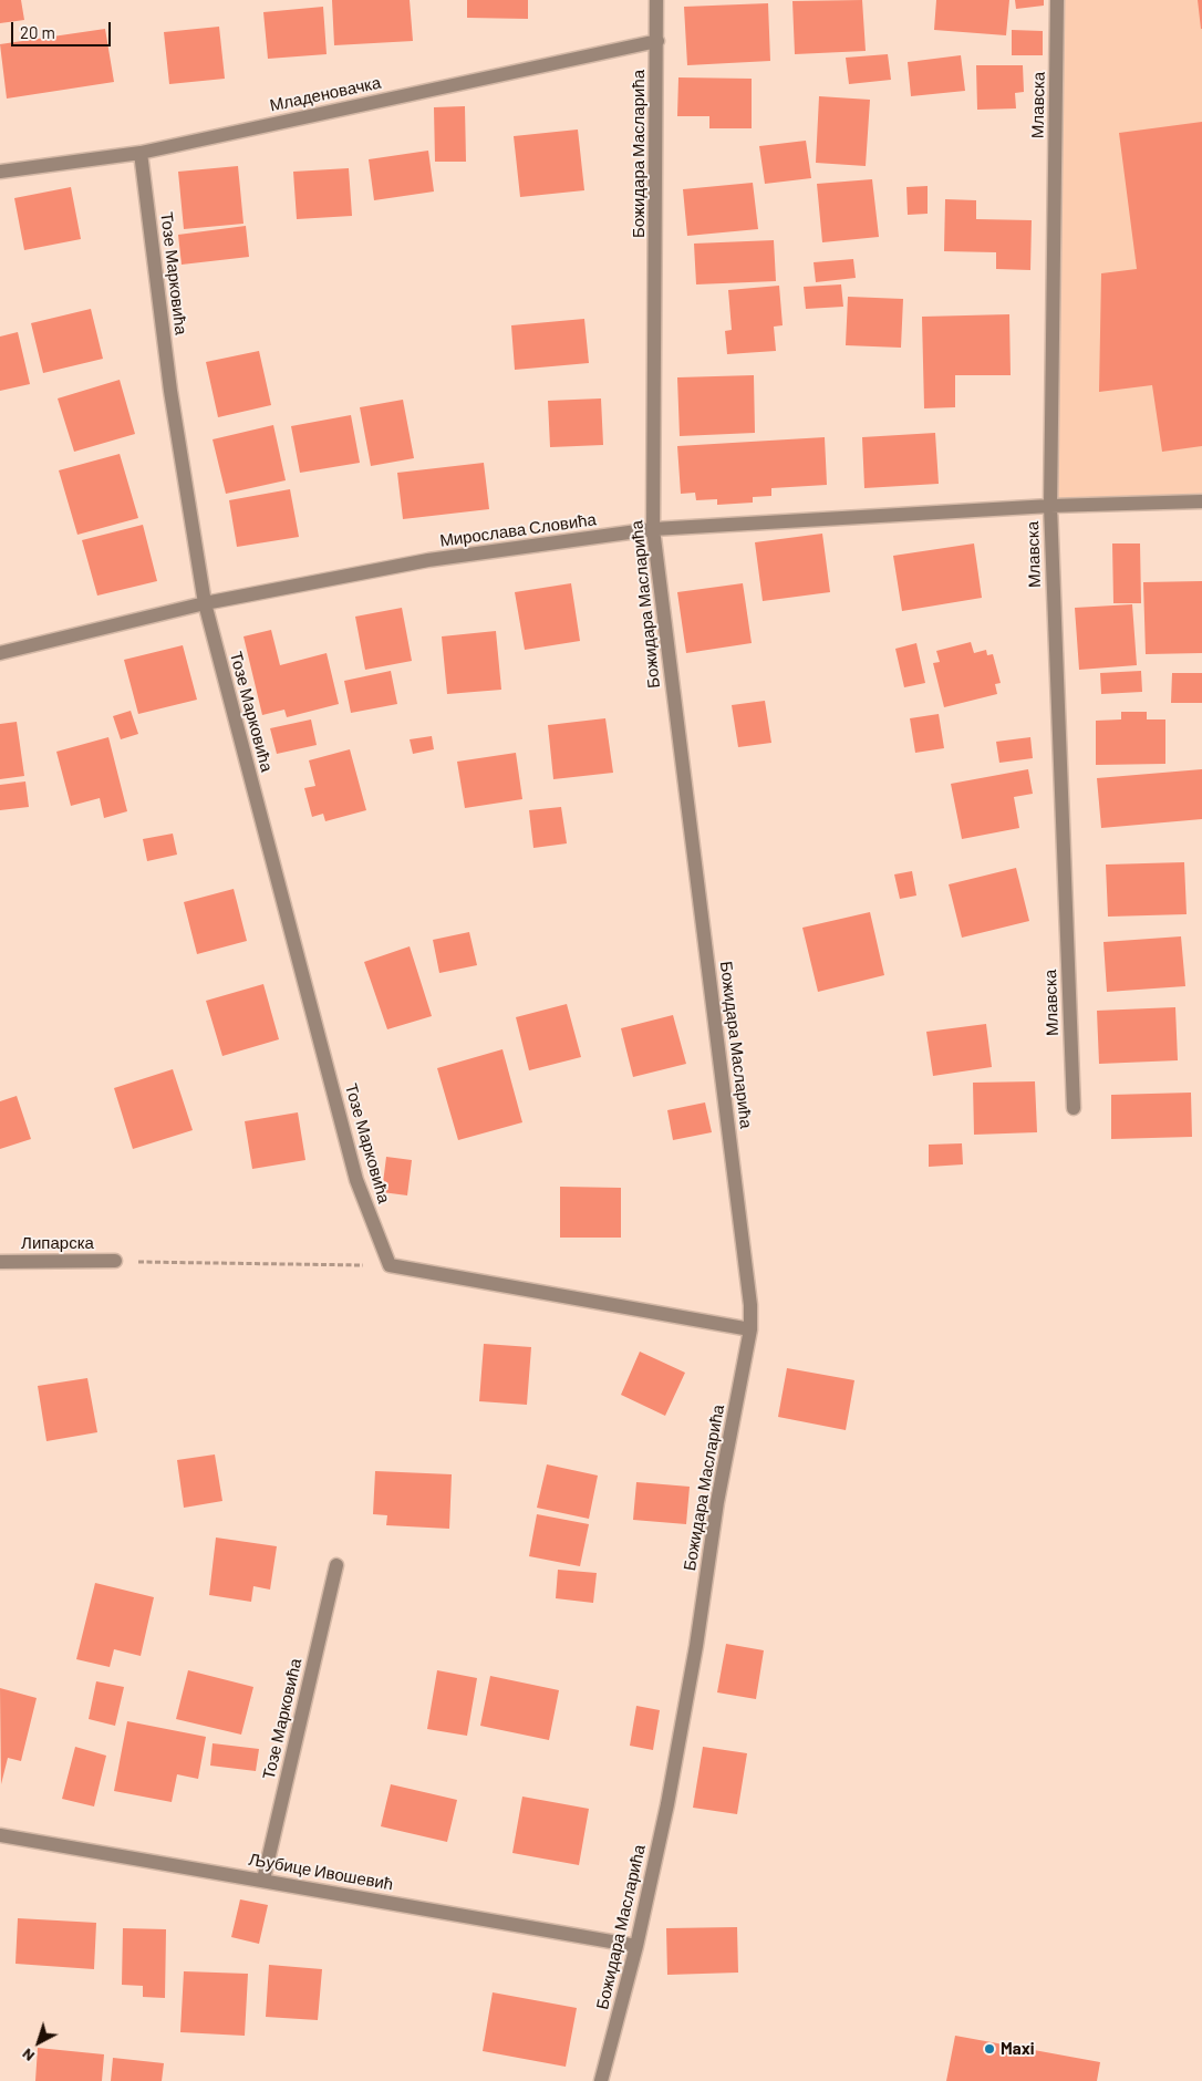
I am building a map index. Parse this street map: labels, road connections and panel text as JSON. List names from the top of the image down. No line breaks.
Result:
{"streets":{"street":["Младеновачка","Млавска","Божидара Масларића","Тозе Марковића","Мирослава Словића","Липарска","Љубице Ивошевић"]},"crossings":[["Младеновачка","Божидара Масларића"],["Младеновачка","Тозе Марковића"],["Млавска","Мирослава Словића"],["Божидара Масларића","Мирослава Словића"],["Божидара Масларића","Љубице Ивошевић"],["Тозе Марковића","Мирослава Словића"],["Тозе Марковића","Љубице Ивошевић"]],"places":["Maxi"],"scale_bar":"20 m","north":"bottom left"}
